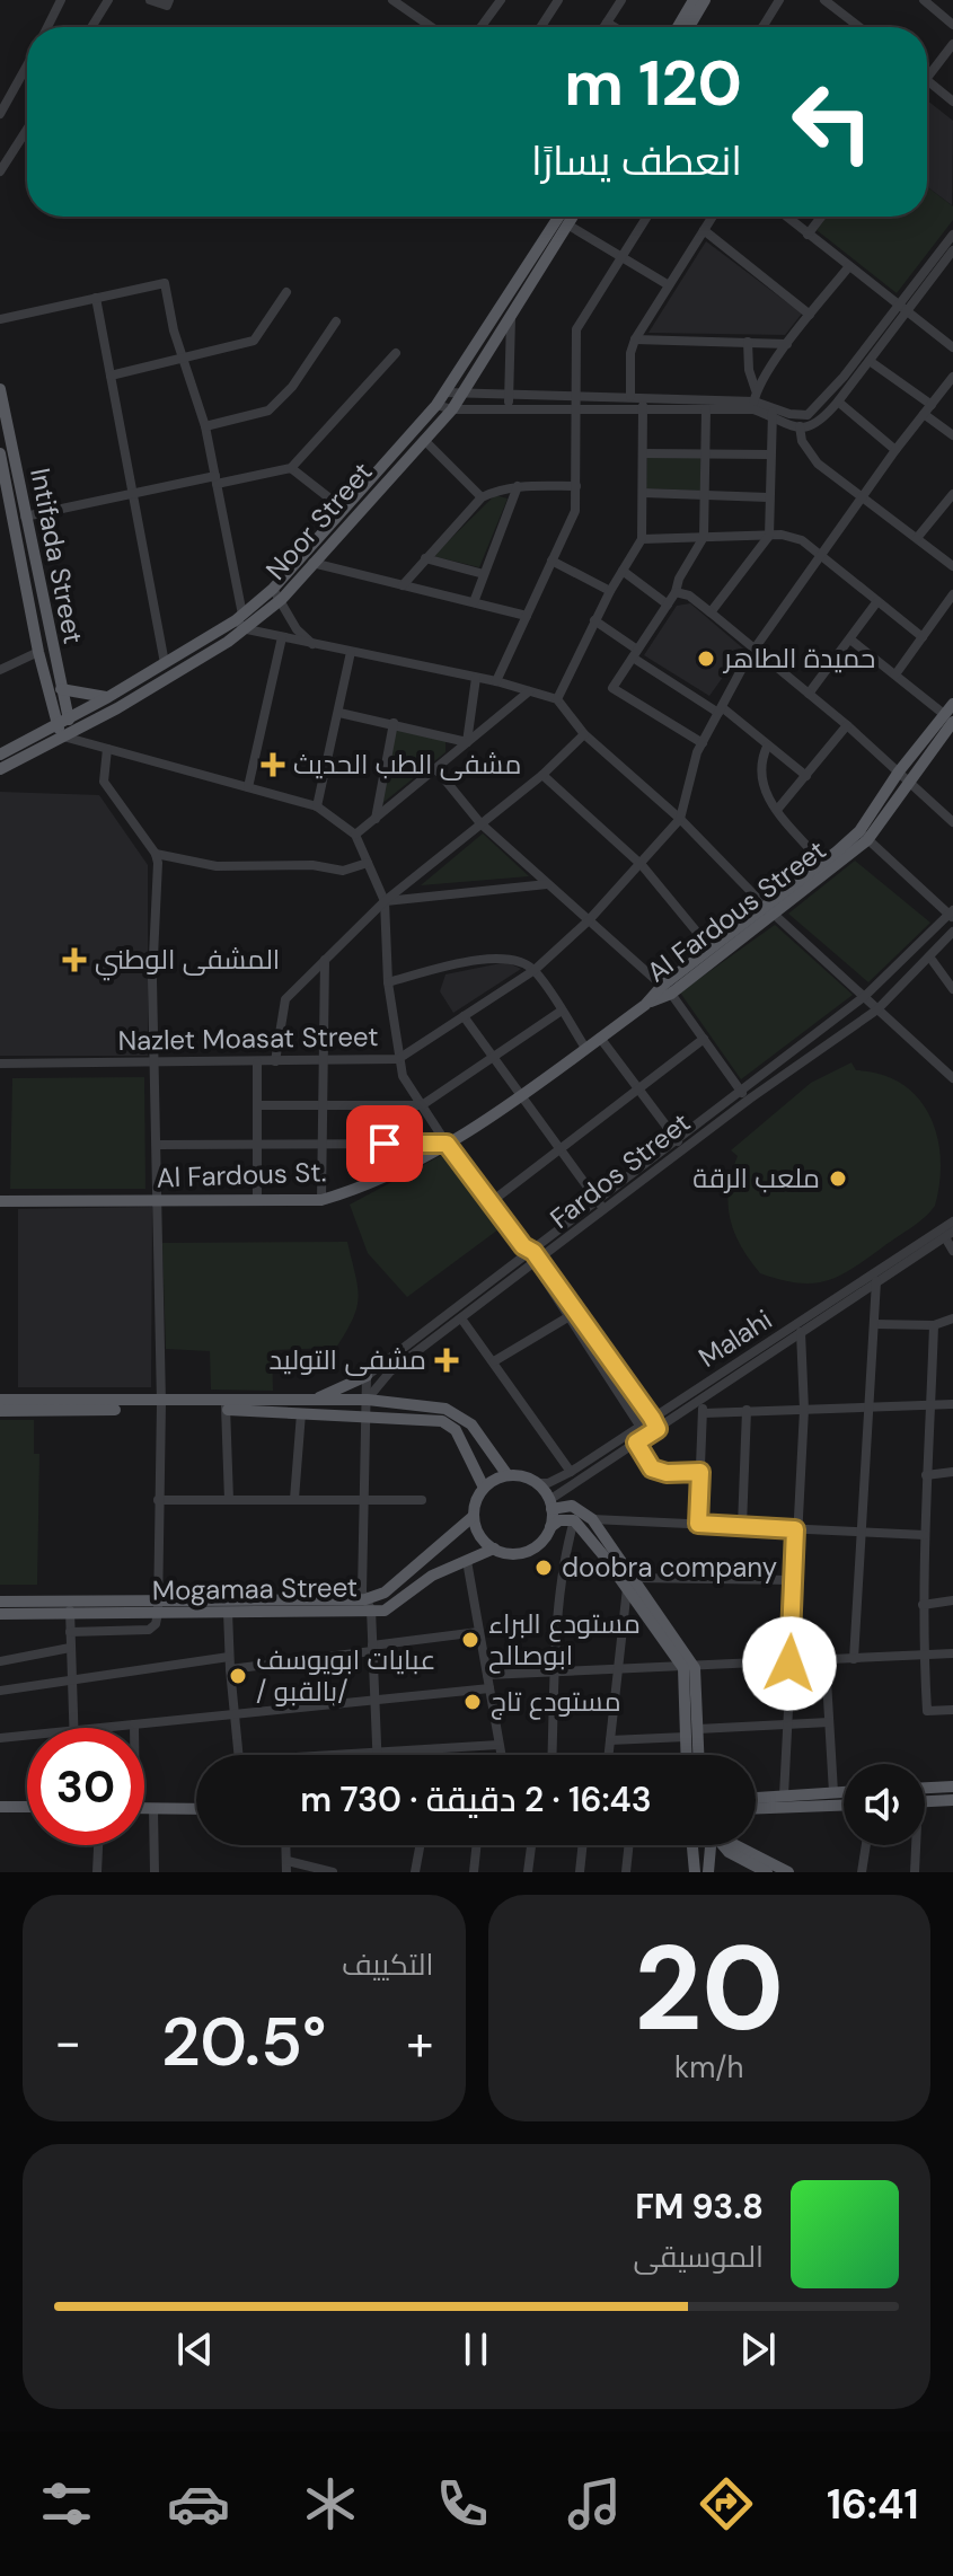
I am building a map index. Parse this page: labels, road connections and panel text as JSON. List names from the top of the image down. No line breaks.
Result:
{"streets":{"main road":["Noor Street","Intifada Street","Al Fardous Street","Al Fardous St.","Mogamaa Street"],"street":["Nazlet Moasat Street","Fardos Street","Malahi"]},"crossings":[["Noor Street","Intifada Street"],["Al Fardous Street","Al Fardous St."],["Malahi","Mogamaa Street"]],"places":{"other":["حميدة الطاهر","ملعب الرقة","doobra company","مستودع البراء ابوصالح","عبايات ابويوسف / بالقبو/","مستودع تاج"],"health":["مشفى الطب الحديث","المشفى الوطني","مشفى التوليد"]},"page":{"turn":["120 m","انعطف يسارًا"],"limit":"30","trip":"16:43 · 2 دقيقة · 730 m","tile":[["20","km/h"],"التكييف"],"heat":["−","20.5°","+"],"song":["93.8 FM","الموسيقى"],"tabs":"16:41"}}
